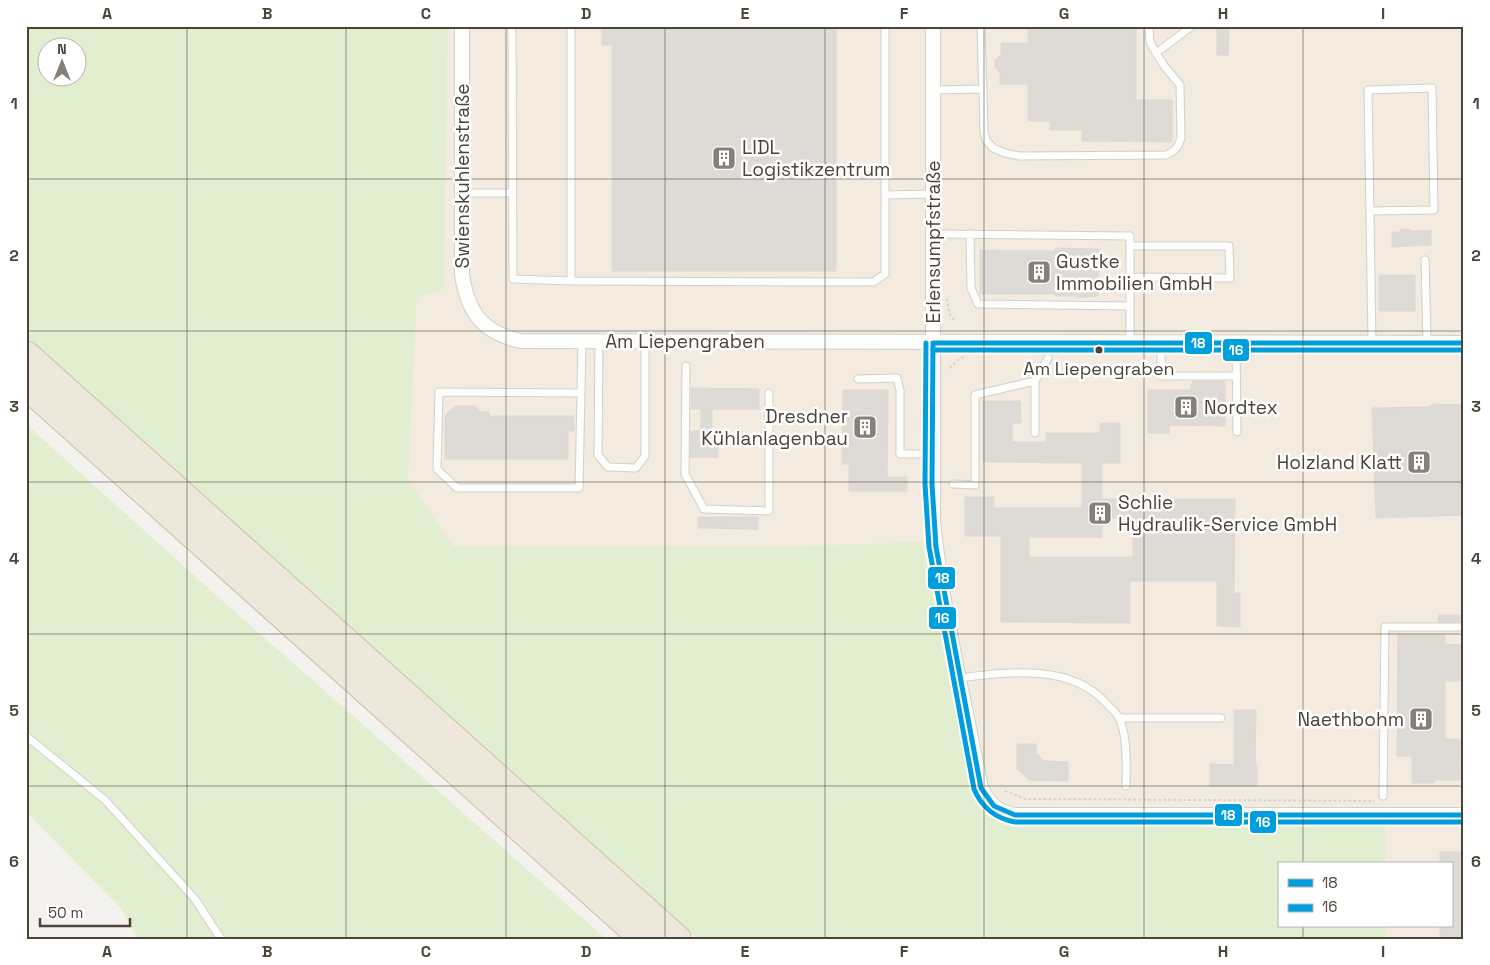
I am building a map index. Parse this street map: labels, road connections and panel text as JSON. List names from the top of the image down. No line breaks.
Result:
{"streets":{"street":["Swienskuhlenstraße","Erlensumpfstraße","Am Liepengraben"]},"crossings":[["Swienskuhlenstraße","Am Liepengraben"],["Erlensumpfstraße","Am Liepengraben"]],"places":{"building":["LIDL Logistikzentrum","Gustke Immobilien GmbH","Nordtex","Dresdner Kühlanlagenbau","Holzland Klatt","Schlie Hydraulik-Service GmbH","Naethbohm"],"other":["Am Liepengraben"]},"lines":["transit line 18","transit line 16"],"legend":["18","16"],"scale_bar":"50 m","north":"top","grid":{"columns":["A","B","C","D","E","F","G","H","I"],"rows":["1","2","3","4","5","6"]}}
